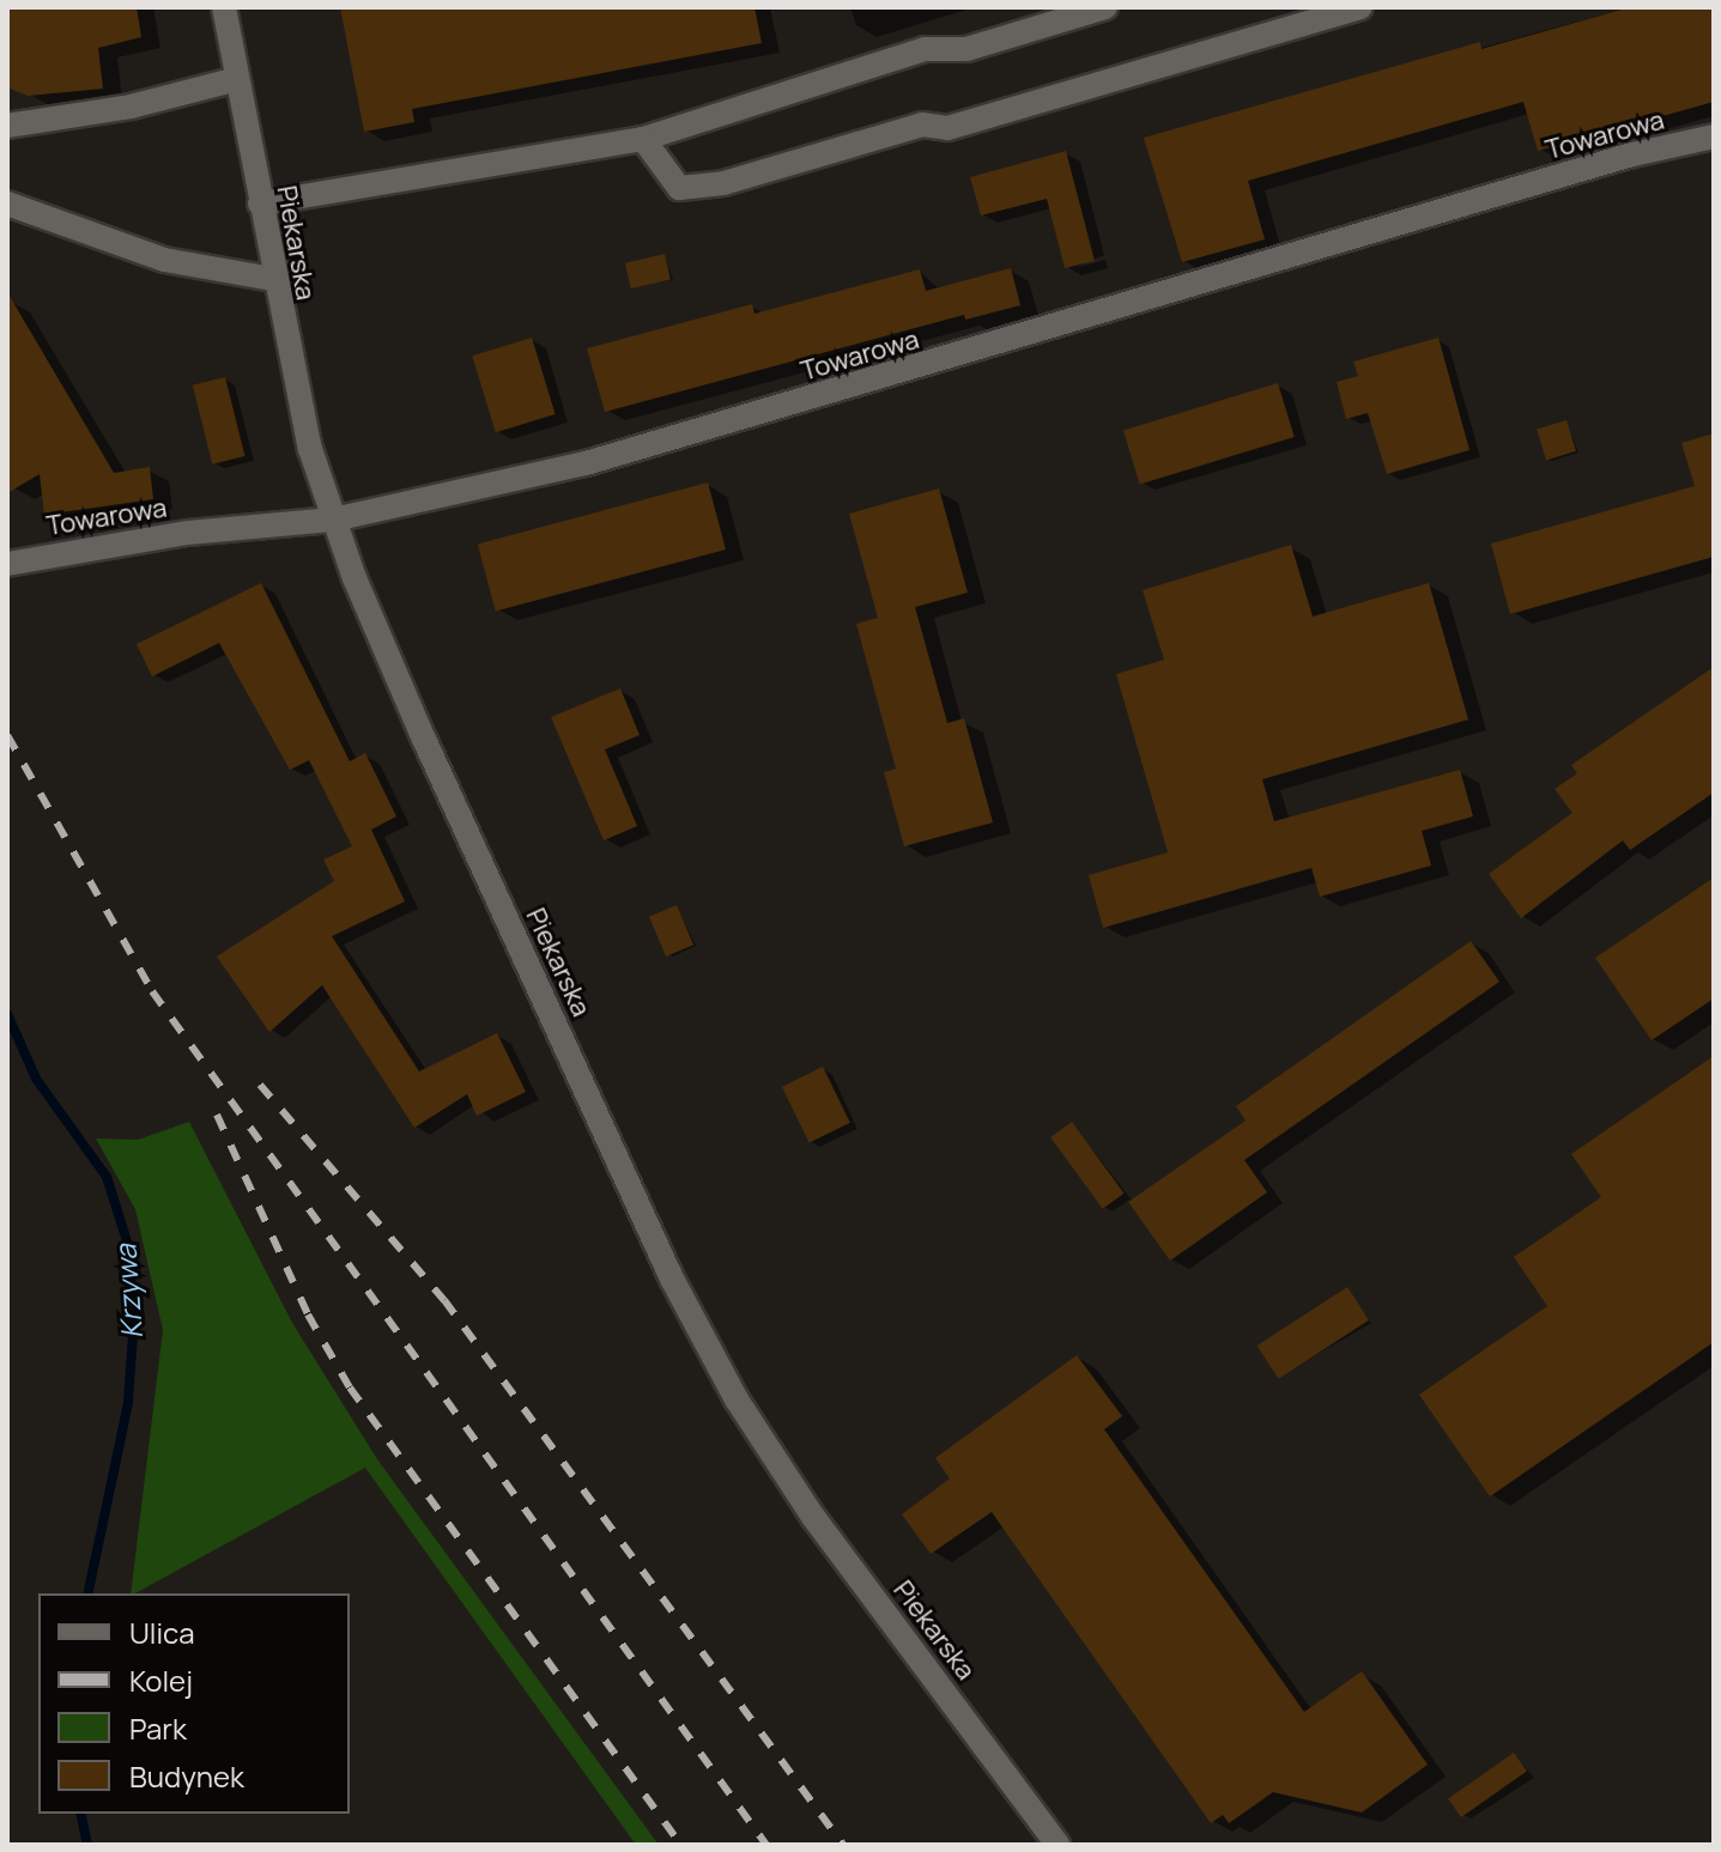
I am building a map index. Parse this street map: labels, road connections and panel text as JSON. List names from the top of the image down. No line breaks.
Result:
{"streets":{"street":["Towarowa","Piekarska"]},"crossings":[["Towarowa","Piekarska"]],"water":["Krzywa"],"legend":["Ulica","Kolej","Park","Budynek"]}
